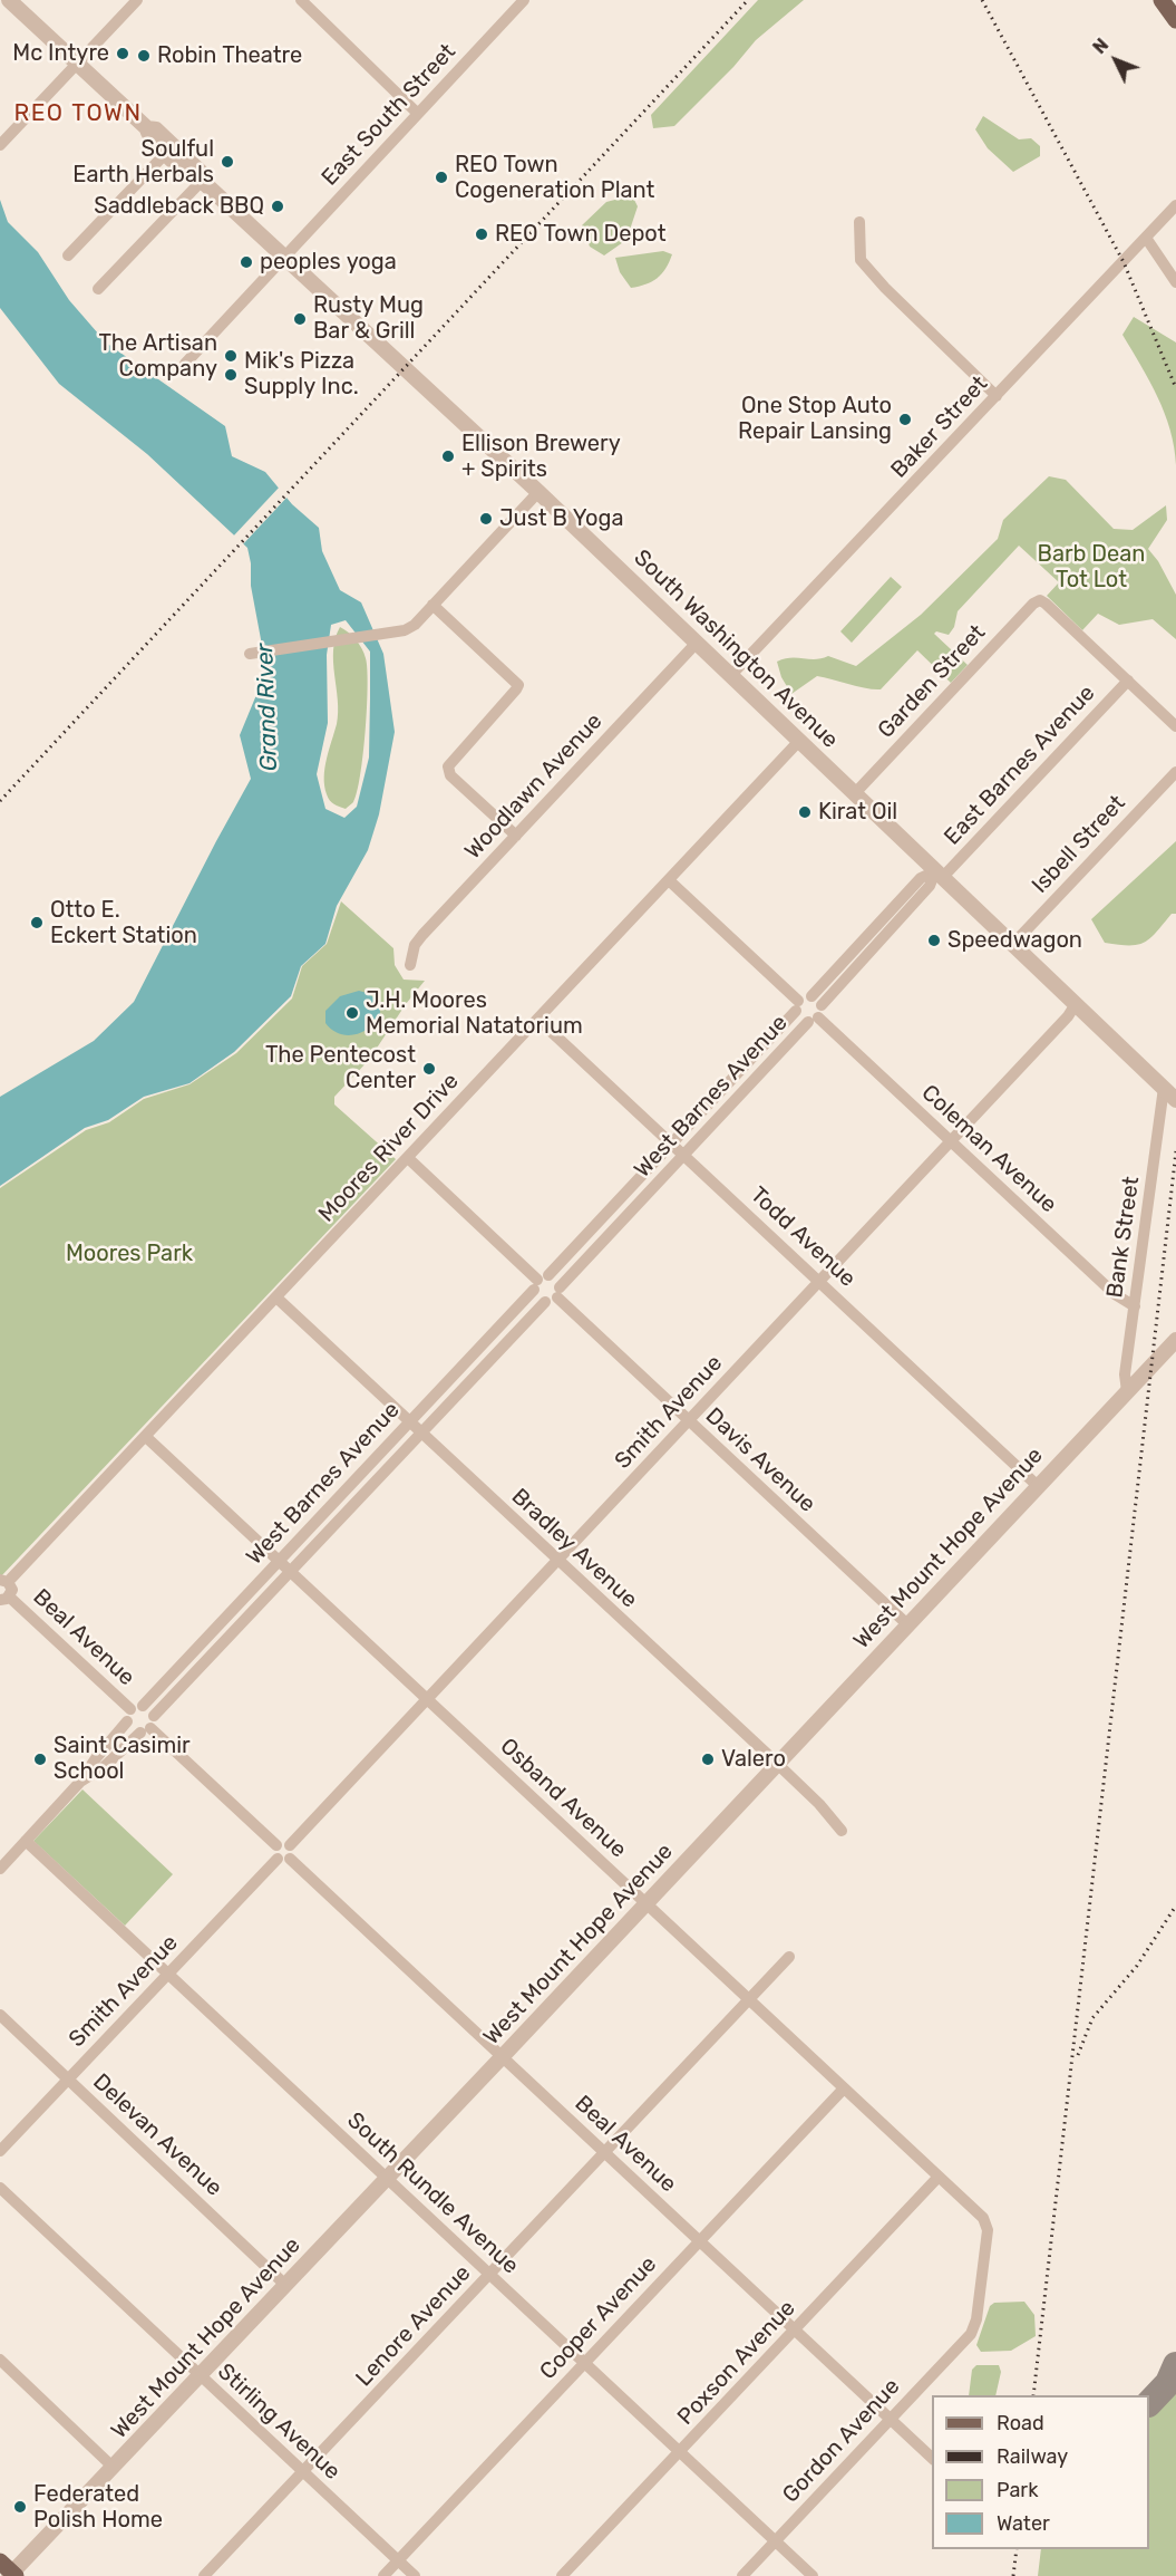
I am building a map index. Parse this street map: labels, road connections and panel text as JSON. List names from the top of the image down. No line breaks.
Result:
{"streets":{"street":["East South Street","Baker Street","South Washington Avenue","Garden Street","East Barnes Avenue","Woodlawn Avenue","Isbell Street","West Barnes Avenue","Moores River Drive","Coleman Avenue","Todd Avenue","Bank Street","Smith Avenue","Davis Avenue","Bradley Avenue","West Mount Hope Avenue","Beal Avenue","Osband Avenue","Delevan Avenue","South Rundle Avenue","Cooper Avenue","Lenore Avenue","Poxson Avenue","Stirling Avenue","Gordon Avenue"]},"crossings":[["East South Street","South Washington Avenue"],["Baker Street","South Washington Avenue"],["South Washington Avenue","Garden Street"],["South Washington Avenue","East Barnes Avenue"],["South Washington Avenue","Woodlawn Avenue"],["South Washington Avenue","Isbell Street"],["South Washington Avenue","Moores River Drive"],["South Washington Avenue","Bank Street"],["South Washington Avenue","Smith Avenue"],["Garden Street","East Barnes Avenue"],["West Barnes Avenue","Coleman Avenue"],["West Barnes Avenue","Todd Avenue"],["West Barnes Avenue","Davis Avenue"],["West Barnes Avenue","Bradley Avenue"],["West Barnes Avenue","Beal Avenue"],["West Barnes Avenue","Osband Avenue"],["West Barnes Avenue","South Rundle Avenue"],["Moores River Drive","Todd Avenue"],["Moores River Drive","Bradley Avenue"],["Moores River Drive","Osband Avenue"],["Coleman Avenue","Bank Street"],["Coleman Avenue","Smith Avenue"],["Todd Avenue","Smith Avenue"],["Todd Avenue","West Mount Hope Avenue"],["Bank Street","West Mount Hope Avenue"],["Smith Avenue","Davis Avenue"],["Smith Avenue","Bradley Avenue"],["Smith Avenue","Beal Avenue"],["Smith Avenue","Osband Avenue"],["Smith Avenue","Delevan Avenue"],["Smith Avenue","South Rundle Avenue"],["Davis Avenue","West Mount Hope Avenue"],["Bradley Avenue","West Mount Hope Avenue"],["West Mount Hope Avenue","Beal Avenue"],["West Mount Hope Avenue","Osband Avenue"],["West Mount Hope Avenue","Delevan Avenue"],["West Mount Hope Avenue","South Rundle Avenue"],["West Mount Hope Avenue","Stirling Avenue"],["Beal Avenue","Cooper Avenue"],["Beal Avenue","Lenore Avenue"],["Beal Avenue","Poxson Avenue"],["Beal Avenue","Gordon Avenue"],["Osband Avenue","Cooper Avenue"],["Osband Avenue","Lenore Avenue"],["Osband Avenue","Poxson Avenue"],["Osband Avenue","Gordon Avenue"],["South Rundle Avenue","Cooper Avenue"],["South Rundle Avenue","Lenore Avenue"],["South Rundle Avenue","Poxson Avenue"],["South Rundle Avenue","Gordon Avenue"],["Cooper Avenue","Stirling Avenue"],["Lenore Avenue","Stirling Avenue"]],"districts":["REO TOWN"],"water":["Grand River"],"parks":["Barb Dean Tot Lot","Moores Park"],"places":["Mc Intyre","Robin Theatre","Soulful Earth Herbals","REO Town Cogeneration Plant","Saddleback BBQ","REO Town Depot","peoples yoga","Rusty Mug Bar & Grill","The Artisan Company","Mik's Pizza Supply Inc.","One Stop Auto Repair Lansing","Ellison Brewery + Spirits","Just B Yoga","Kirat Oil","Otto E. Eckert Station","Speedwagon","J.H. Moores Memorial Natatorium","The Pentecost Center","Saint Casimir School","Valero","Federated Polish Home"],"legend":["Road","Railway","Park","Water"],"north":"top left"}
